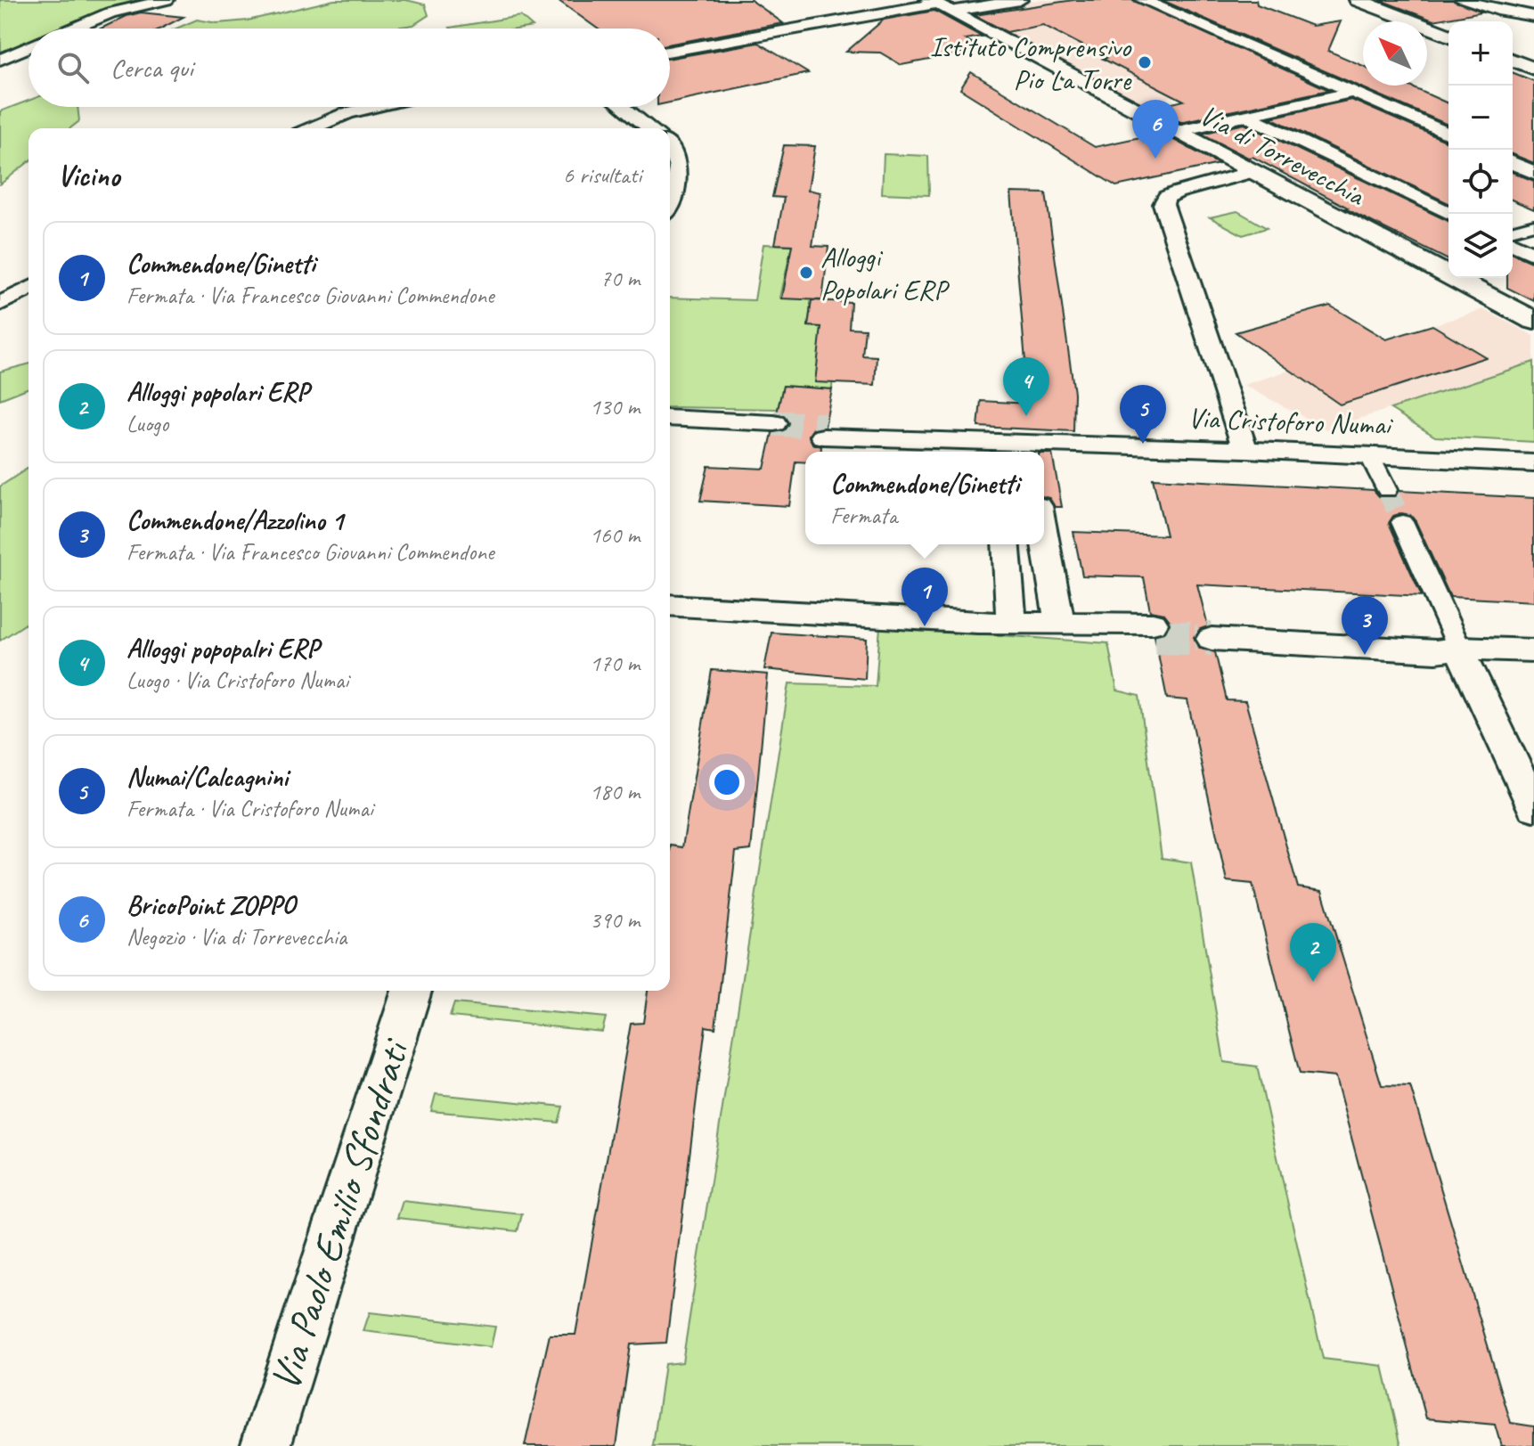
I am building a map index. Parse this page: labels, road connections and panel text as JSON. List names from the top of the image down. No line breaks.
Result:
{"streets":{"main road":["Via di Torrevecchia"],"street":["Via Cristoforo Numai","Via Paolo Emilio Sfondrati"]},"places":["Istituto Comprensivo Pio La Torre","Alloggi Popolari ERP"],"north":"top left","page":{"map_buttons":["+","−"],"search":"Cerca qui","pins":["6","4","5","1","3","2"],"heading":["Vicino","6 risultati"],"list":[{"mark":"1","name":"Commendone/Ginetti","note":"Fermata · Via Francesco Giovanni Commendone","value":"70 m"},{"mark":"2","name":"Alloggi popolari ERP","note":"Luogo","value":"130 m"},{"mark":"3","name":"Commendone/Azzolino 1","note":"Fermata · Via Francesco Giovanni Commendone","value":"160 m"},{"mark":"4","name":"Alloggi popopalri ERP","note":"Luogo · Via Cristoforo Numai","value":"170 m"},{"mark":"5","name":"Numai/Calcagnini","note":"Fermata · Via Cristoforo Numai","value":"180 m"},{"mark":"6","name":"BricoPoint ZOPPO","note":"Negozio · Via di Torrevecchia","value":"390 m"}],"popup":["Commendone/Ginetti","Fermata"]}}
